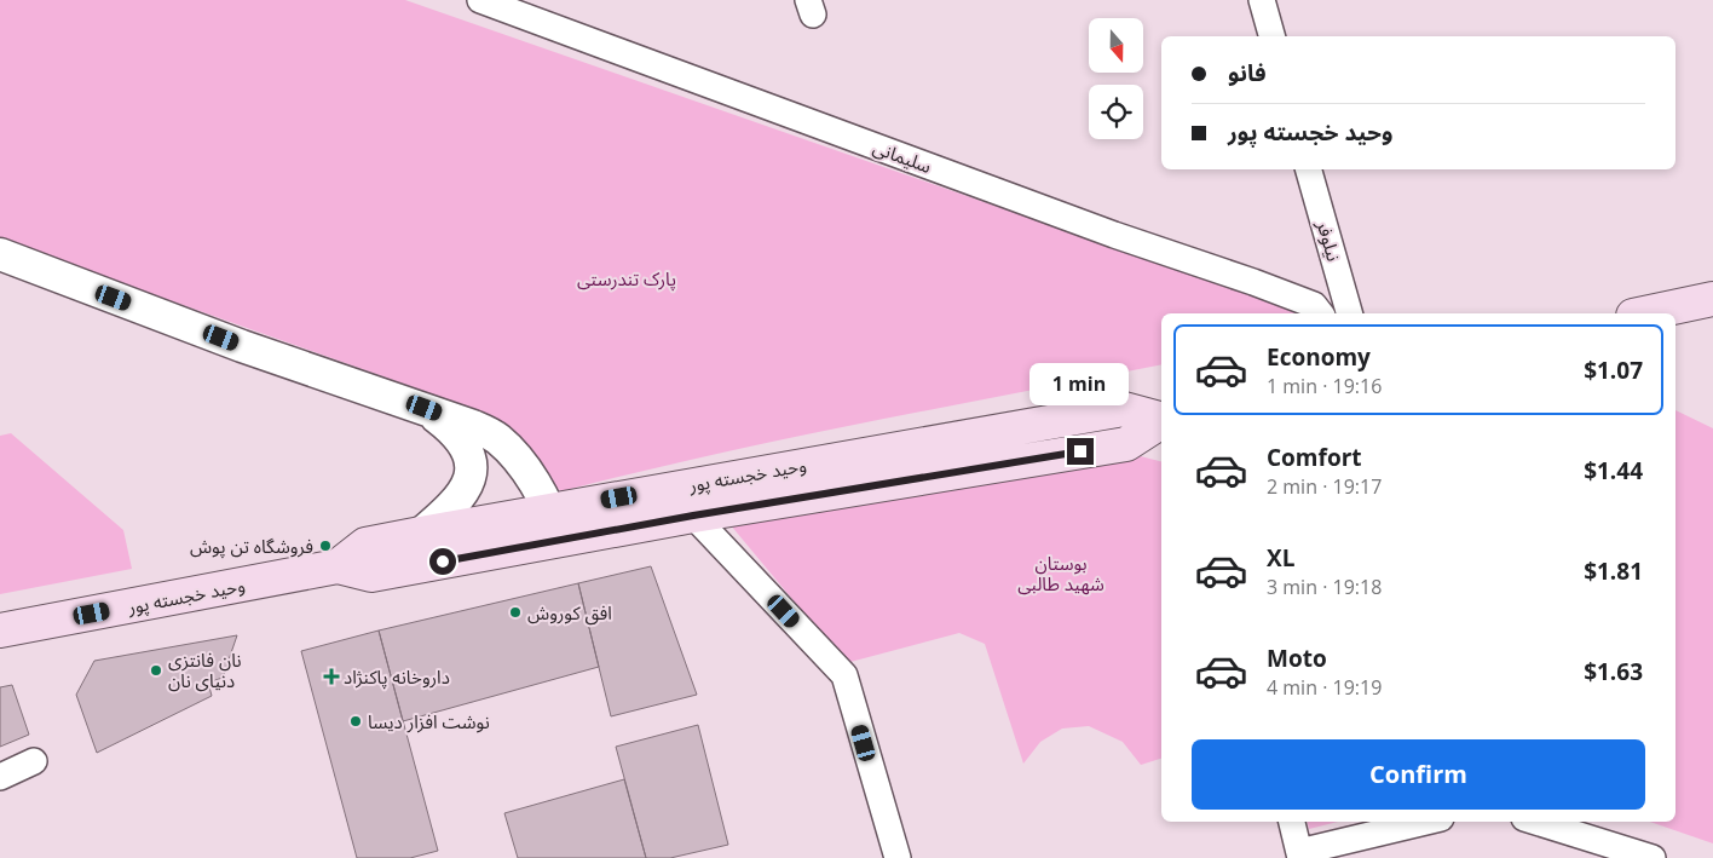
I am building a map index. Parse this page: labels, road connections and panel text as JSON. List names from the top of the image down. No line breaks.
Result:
{"streets":{"main road":["وحید خجسته پور"],"street":["سلیمانی","نیلوفر"]},"parks":["پارک تندرستی","بوستان شهید طالبی"],"places":{"other":["فروشگاه تن پوش","افق کوروش","نان فانتزی دنیای نان","نوشت افزار دیسا"],"health":["داروخانه پاکنژاد"]},"north":"bottom","page":{"banner":["فانو","وحید خجسته پور"],"list":[{"name":"Economy","note":"1 min · 19:16","value":"$1.07"},{"name":"Comfort","note":"2 min · 19:17","value":"$1.44"},{"name":"XL","note":"3 min · 19:18","value":"$1.81"},{"name":"Moto","note":"4 min · 19:19","value":"$1.63"}],"bubble":"1 min","buttons":"Confirm"}}
